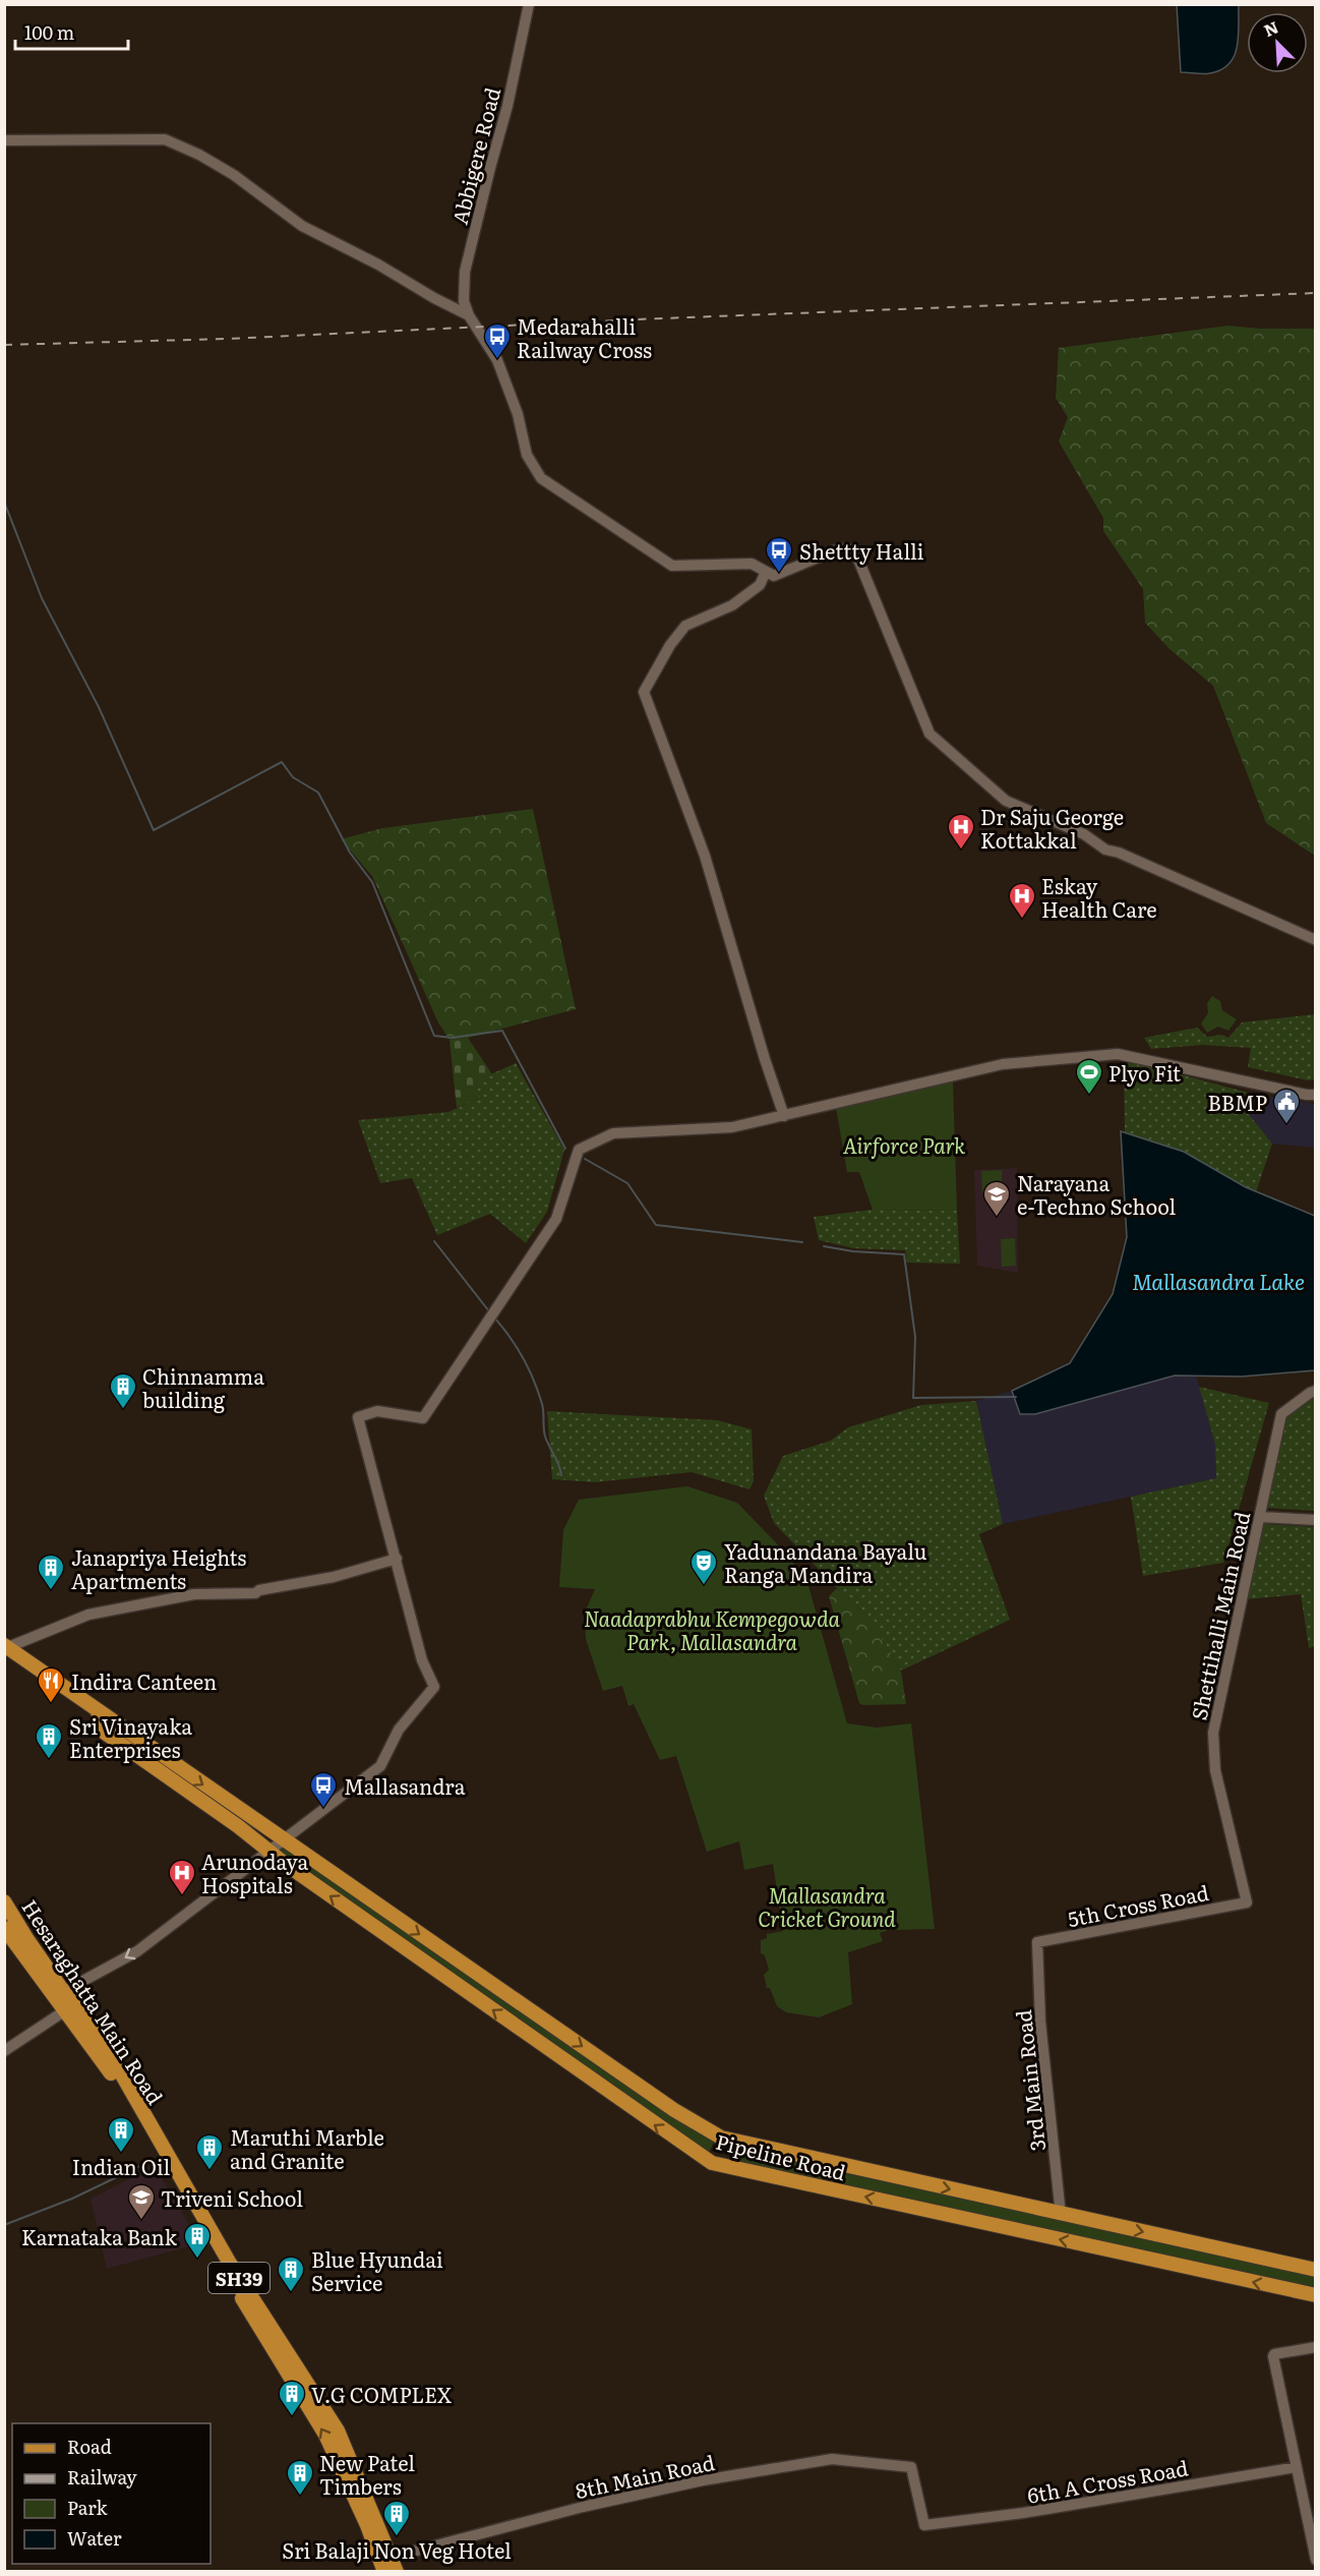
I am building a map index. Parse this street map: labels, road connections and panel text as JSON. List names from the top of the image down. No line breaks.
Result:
{"streets":{"main road":["Hesaraghatta Main Road","Pipeline Road"],"street":["Abbigere Road","Shettihalli Main Road","5th Cross Road","3rd Main Road","8th Main Road","6th A Cross Road"]},"crossings":[["Shettihalli Main Road","5th Cross Road"],["5th Cross Road","3rd Main Road"],["Hesaraghatta Main Road","8th Main Road"],["3rd Main Road","Pipeline Road"],["8th Main Road","6th A Cross Road"]],"water":["Mallasandra Lake"],"parks":["Airforce Park","Naadaprabhu Kempegowda Park, Mallasandra","Mallasandra Cricket Ground"],"places":{"bus stop":["Medarahalli Railway Cross","Shettty Halli","Mallasandra"],"hospital":["Dr Saju George Kottakkal","Eskay Health Care","Arunodaya Hospitals"],"sports":["Plyo Fit"],"public building":["BBMP"],"school or university":["Narayana e-Techno School","Triveni School"],"building":["Chinnamma building","Janapriya Heights Apartments","Sri Vinayaka Enterprises","Indian Oil","Maruthi Marble and Granite","Karnataka Bank","Blue Hyundai Service","V.G COMPLEX","New Patel Timbers","Sri Balaji Non Veg Hotel"],"theatre":["Yadunandana Bayalu Ranga Mandira"],"restaurant":["Indira Canteen"]},"legend":["Road","Railway","Park","Water"],"scale_bar":"100 m","north":"top left"}
